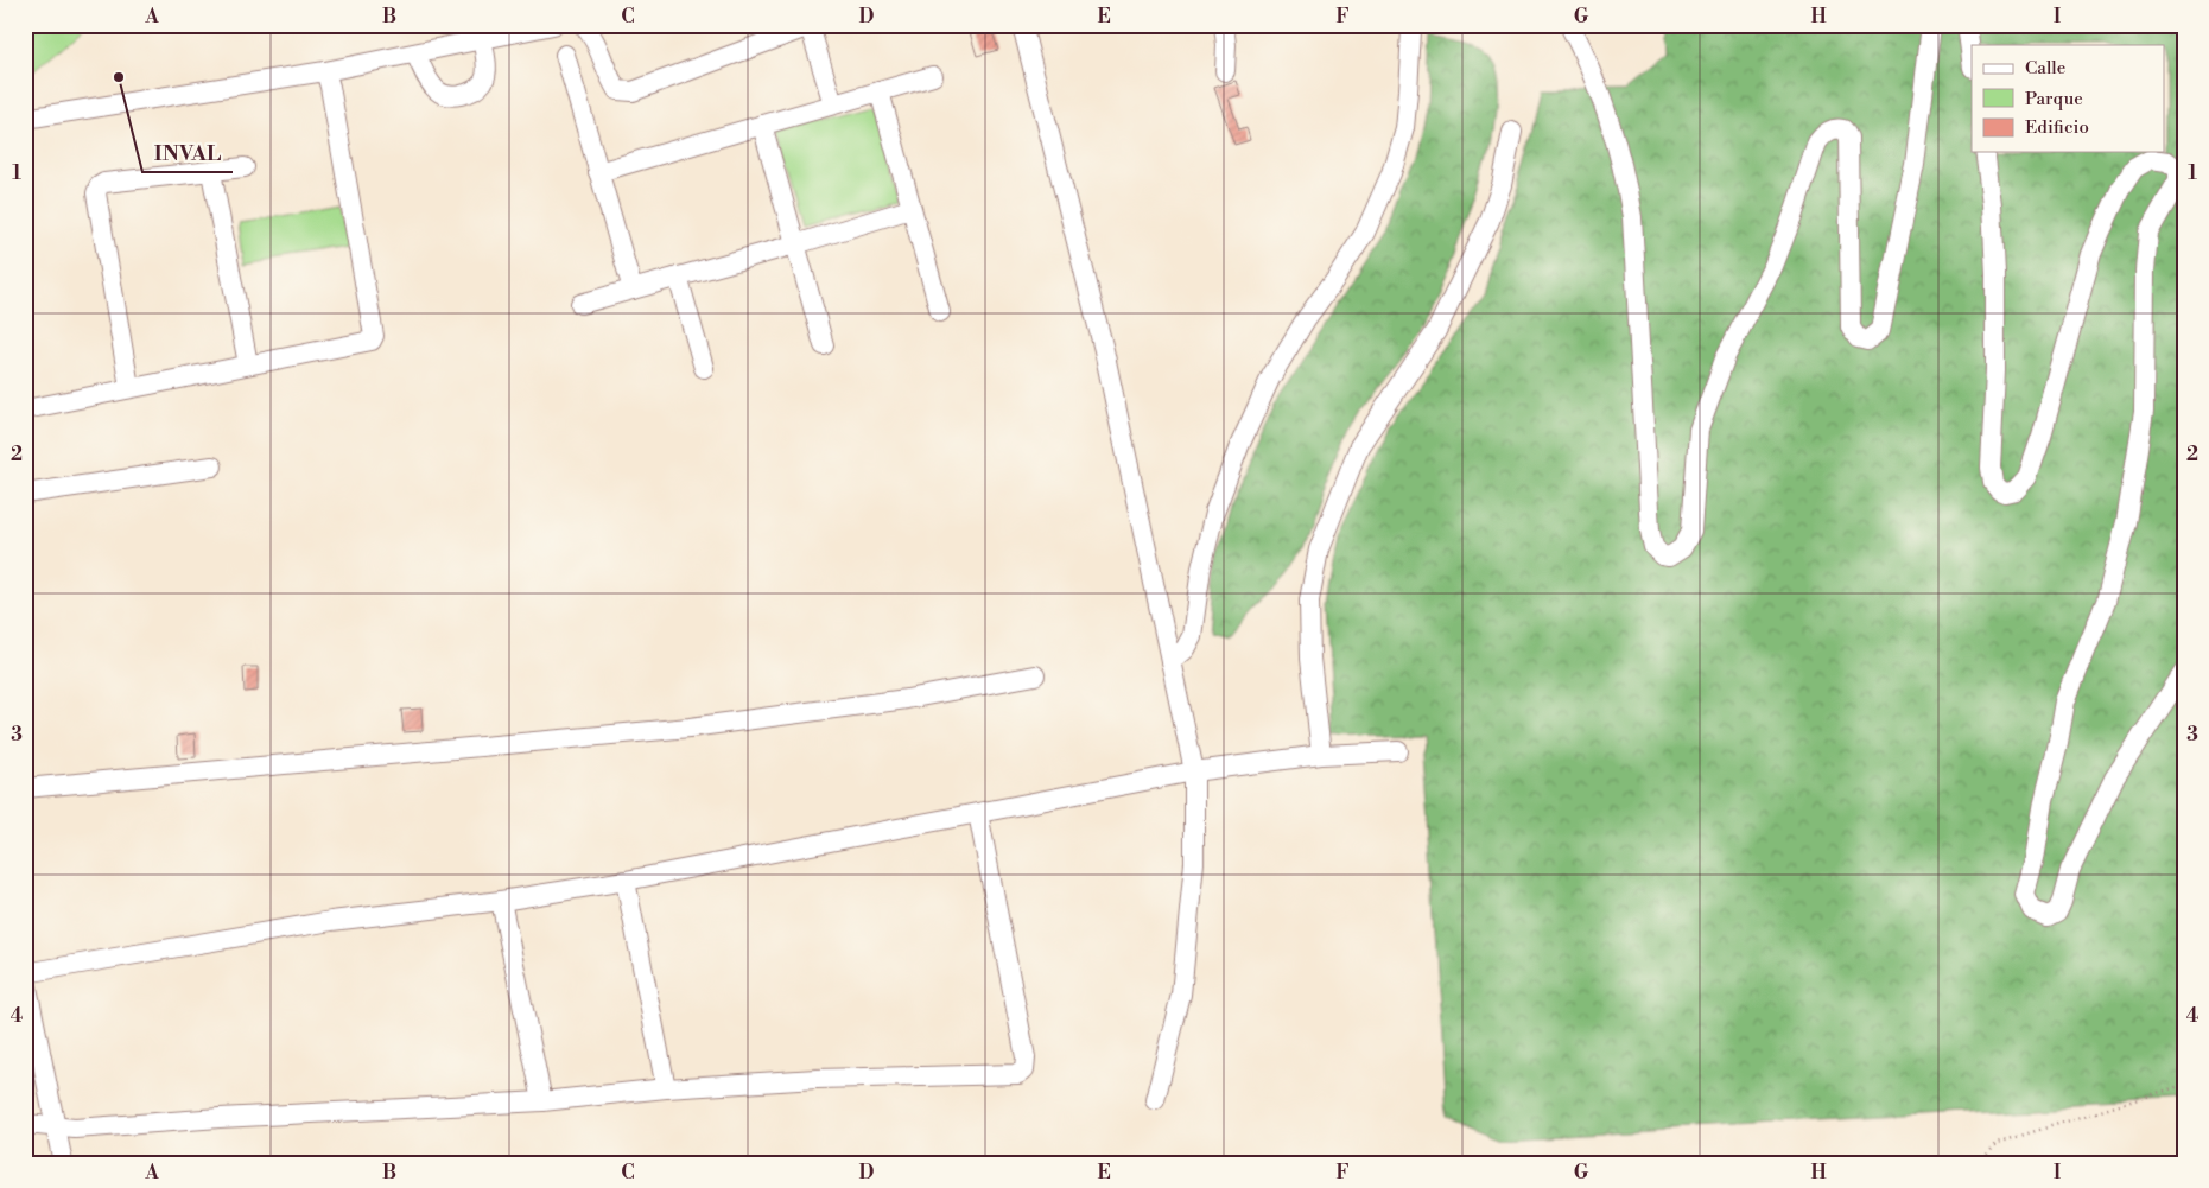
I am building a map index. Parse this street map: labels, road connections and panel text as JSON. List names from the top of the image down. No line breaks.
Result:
{"places":["INVAL"],"legend":["Calle","Parque","Edificio"],"grid":{"columns":["A","B","C","D","E","F","G","H","I"],"rows":["1","2","3","4"]}}
